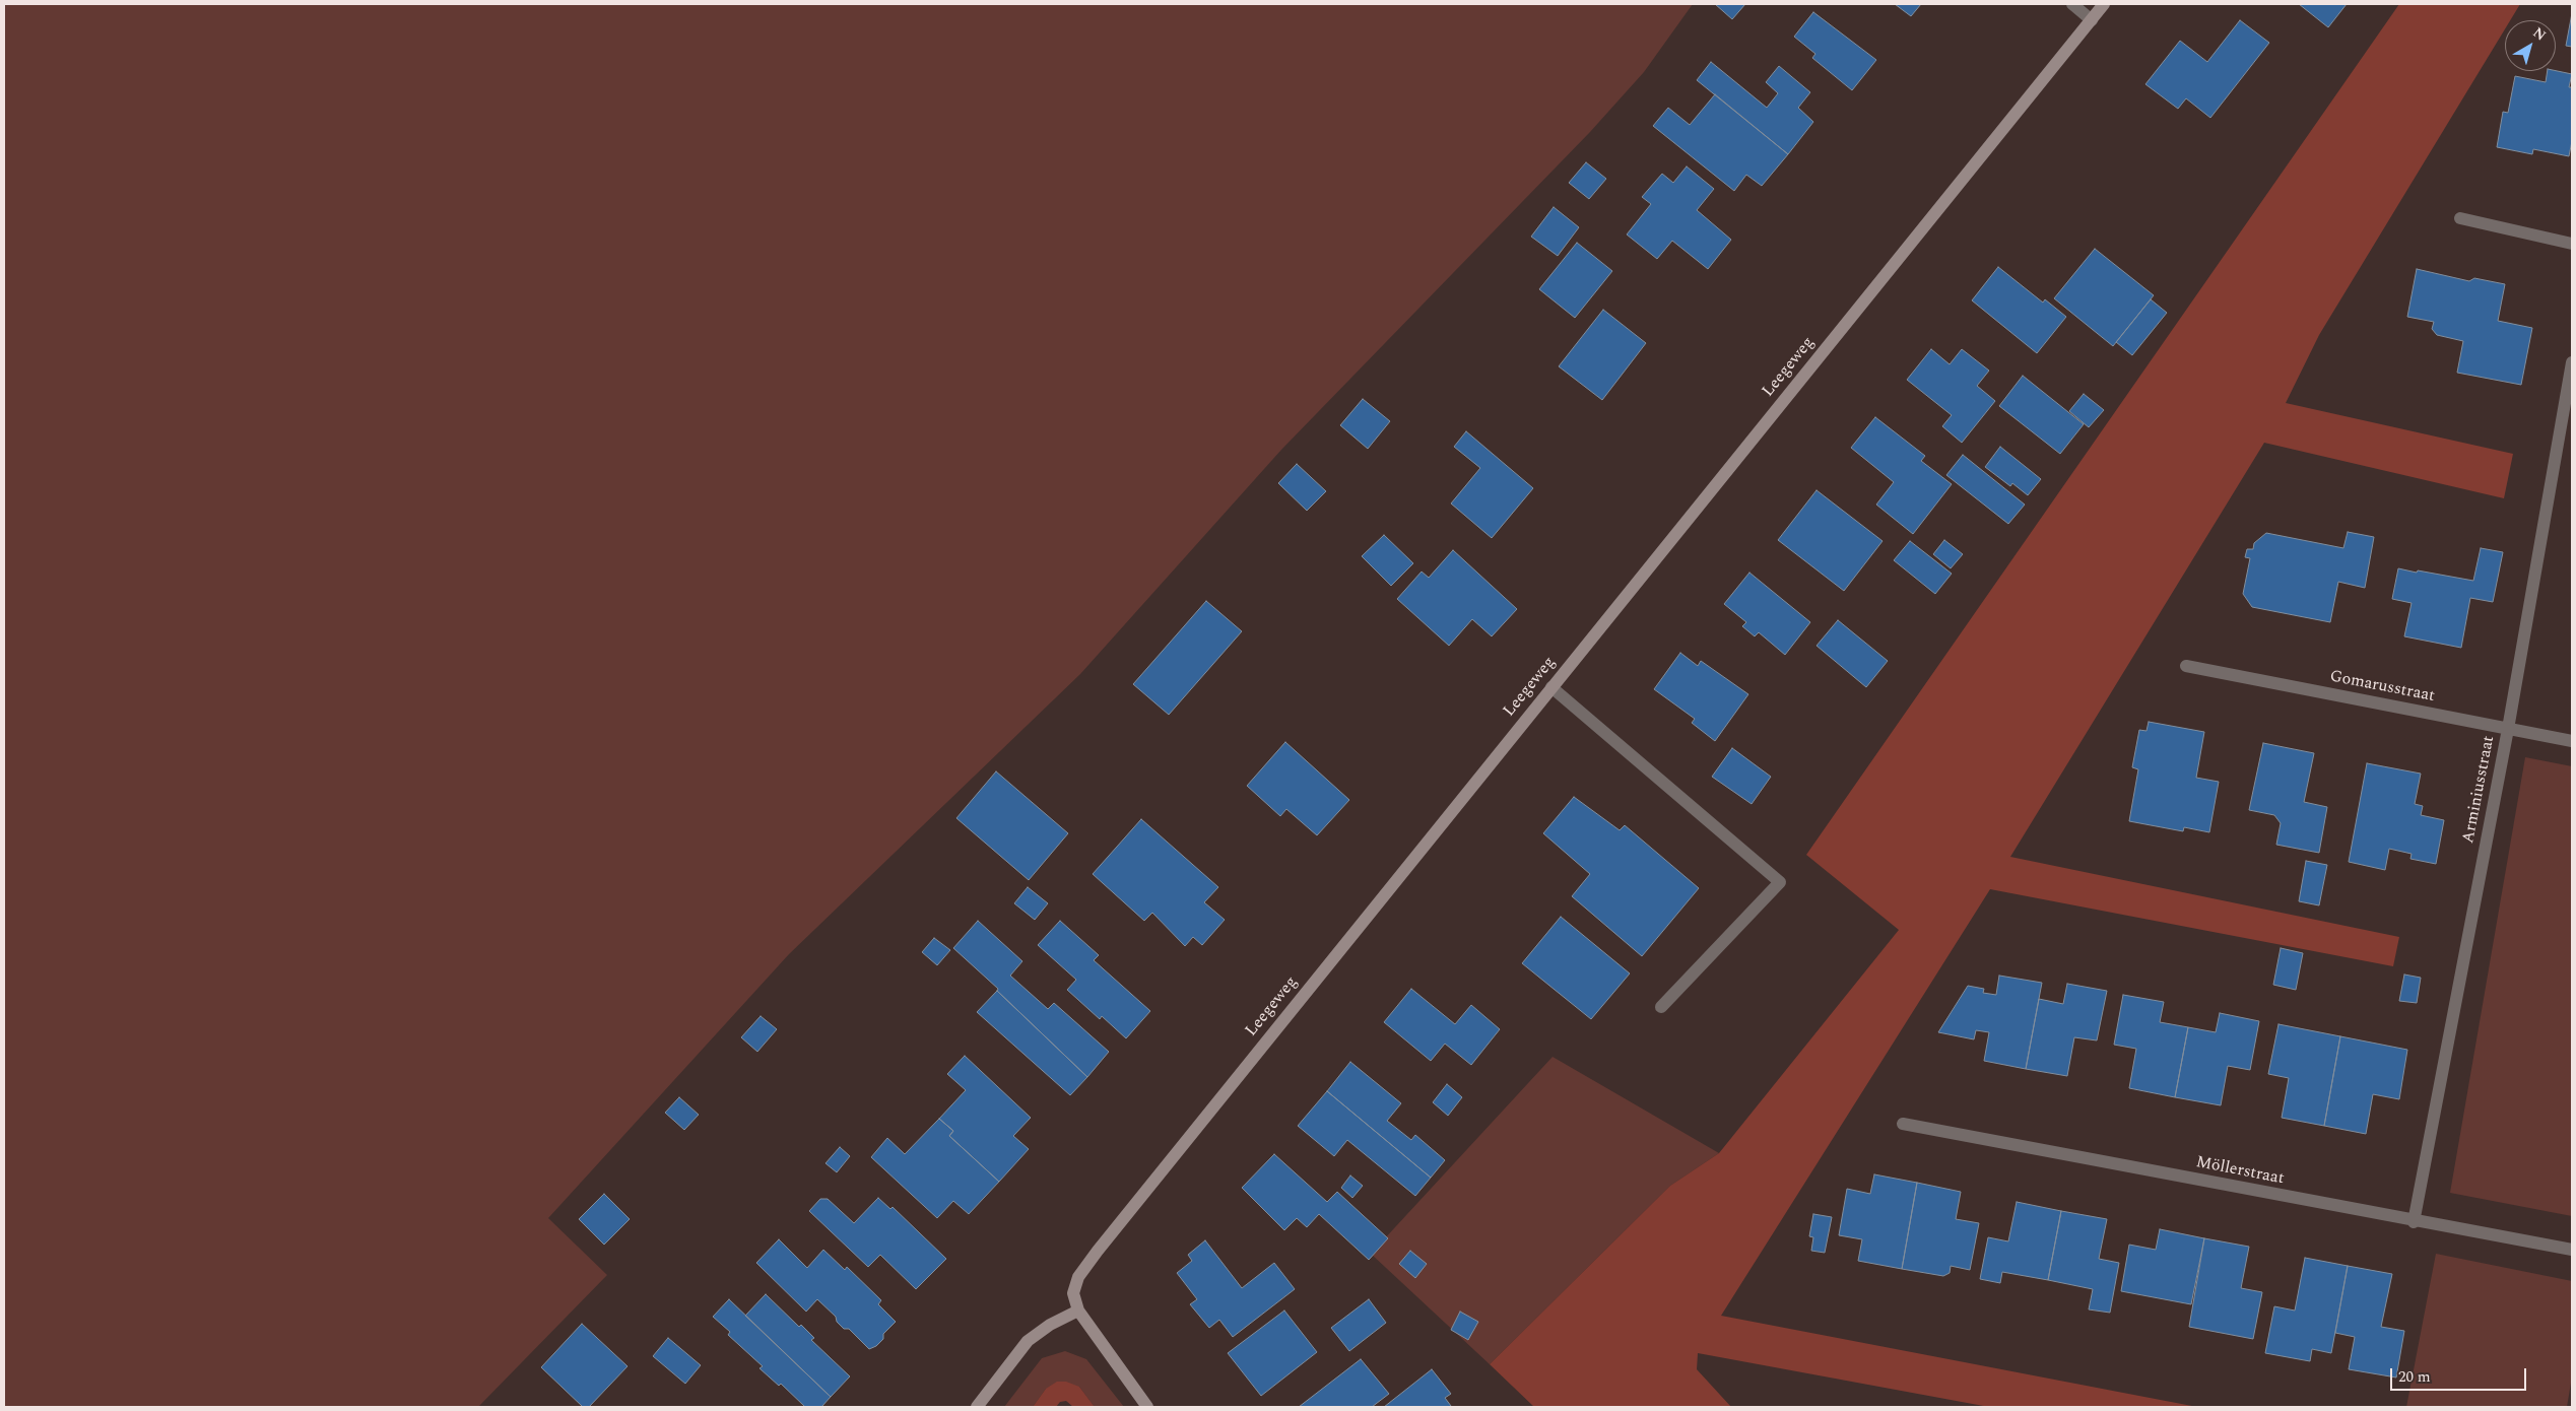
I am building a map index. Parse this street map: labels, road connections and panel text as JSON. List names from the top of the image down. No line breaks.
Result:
{"streets":{"main road":["Leegeweg"],"street":["Gomarusstraat","Arminiusstraat","Möllerstraat"]},"crossings":[["Gomarusstraat","Arminiusstraat"],["Arminiusstraat","Möllerstraat"]],"scale_bar":"20 m","north":"top right"}
